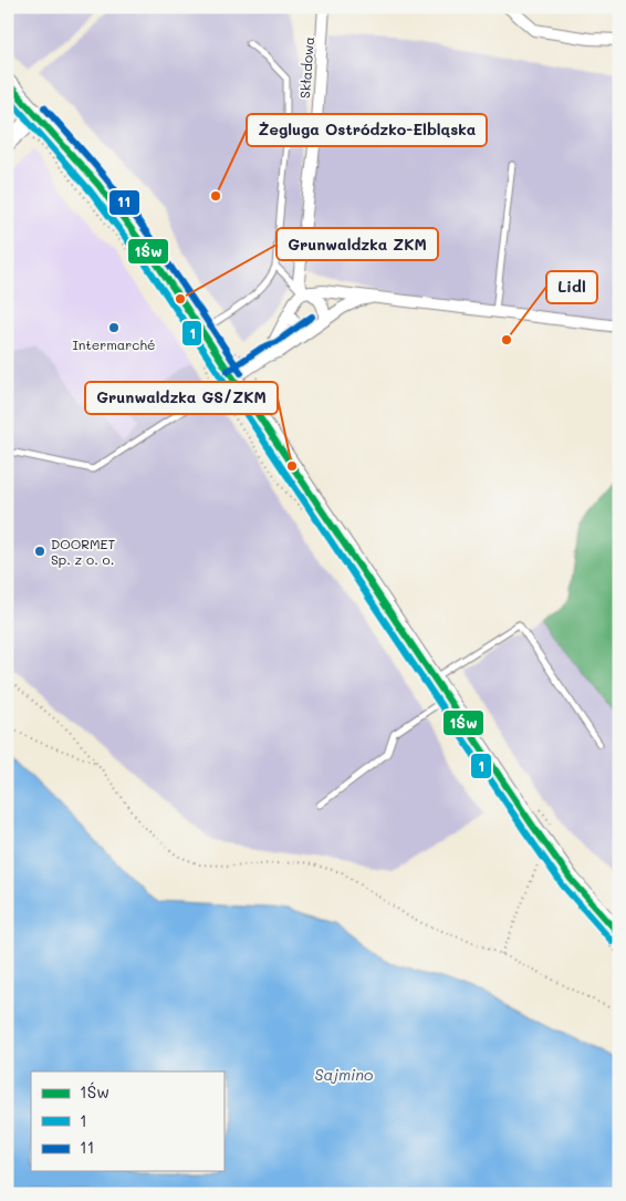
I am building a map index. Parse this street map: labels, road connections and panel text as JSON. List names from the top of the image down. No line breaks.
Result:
{"streets":{"street":["Składowa"]},"water":["Sajmino"],"places":["Żegluga Ostródzko-Elbląska","Grunwaldzka ZKM","Intermarché","Lidl","Grunwaldzka GS/ZKM","DOORMET Sp. z o. o."],"lines":["transit line 1Św","transit line 1","transit line 11"],"legend":["1Św","1","11"]}
